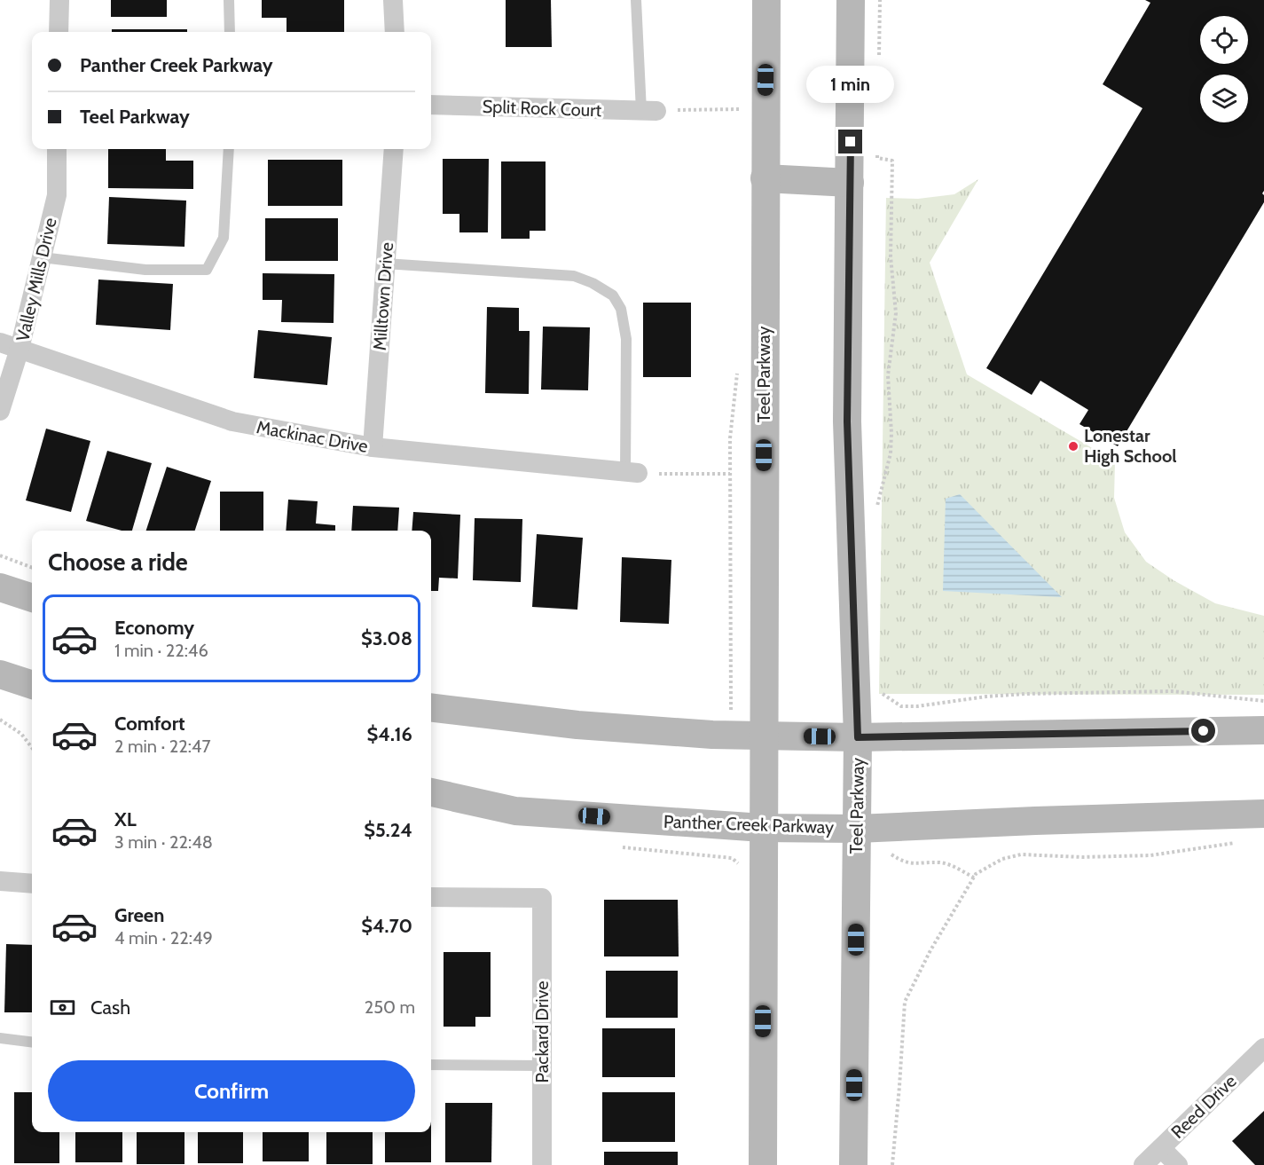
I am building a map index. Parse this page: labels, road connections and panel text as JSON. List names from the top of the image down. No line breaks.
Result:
{"streets":{"main road":["Teel Parkway","Panther Creek Parkway"],"street":["Split Rock Court","Valley Mills Drive","Milltown Drive","Mackinac Drive","Packard Drive","Reed Drive"]},"crossings":[["Valley Mills Drive","Mackinac Drive"],["Milltown Drive","Mackinac Drive"],["Teel Parkway","Panther Creek Parkway"]],"places":["Lonestar High School"],"page":{"banner":["Panther Creek Parkway","Teel Parkway"],"bubble":"1 min","heading":"Choose a ride","list":[{"name":"Economy","note":"1 min · 22:46","value":"$3.08"},{"name":"Comfort","note":"2 min · 22:47","value":"$4.16"},{"name":"XL","note":"3 min · 22:48","value":"$5.24"},{"name":"Green","note":"4 min · 22:49","value":"$4.70"}],"pay":["Cash","250 m"],"buttons":"Confirm"}}
